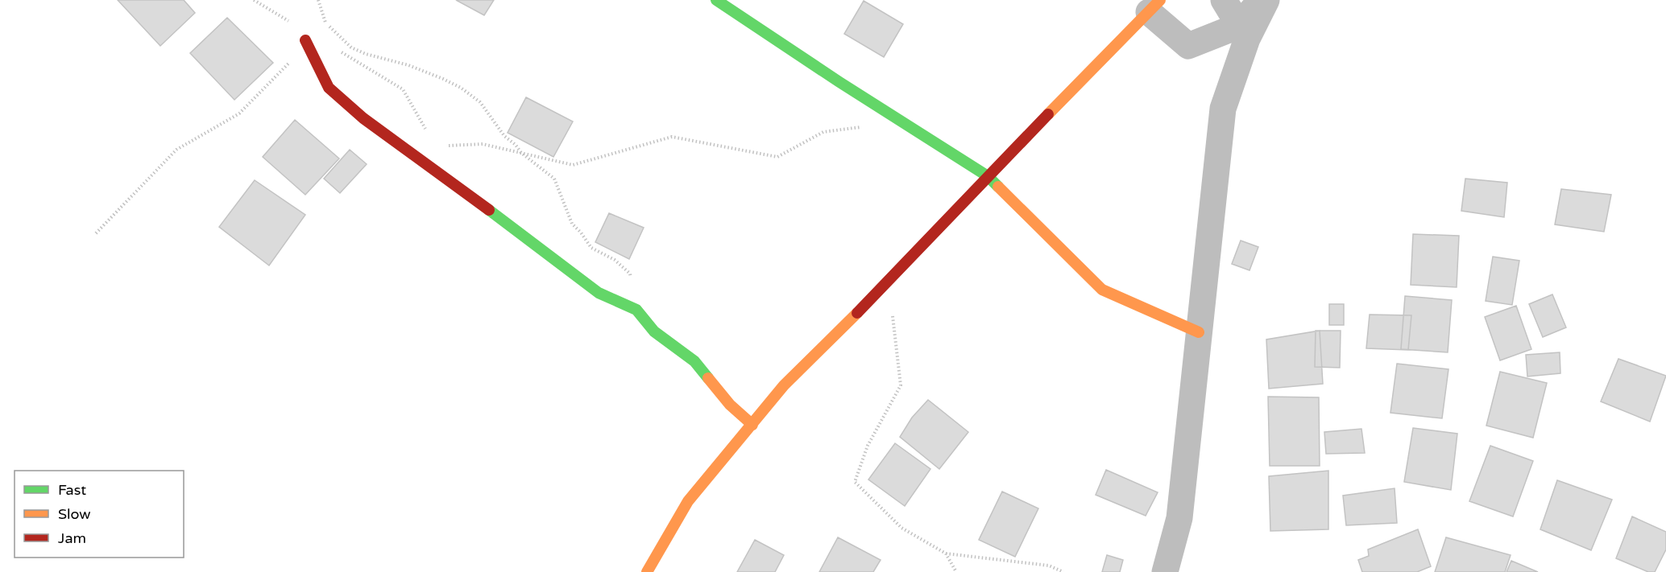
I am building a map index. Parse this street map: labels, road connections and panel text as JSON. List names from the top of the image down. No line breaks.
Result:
{"legend":["Fast","Slow","Jam"]}
